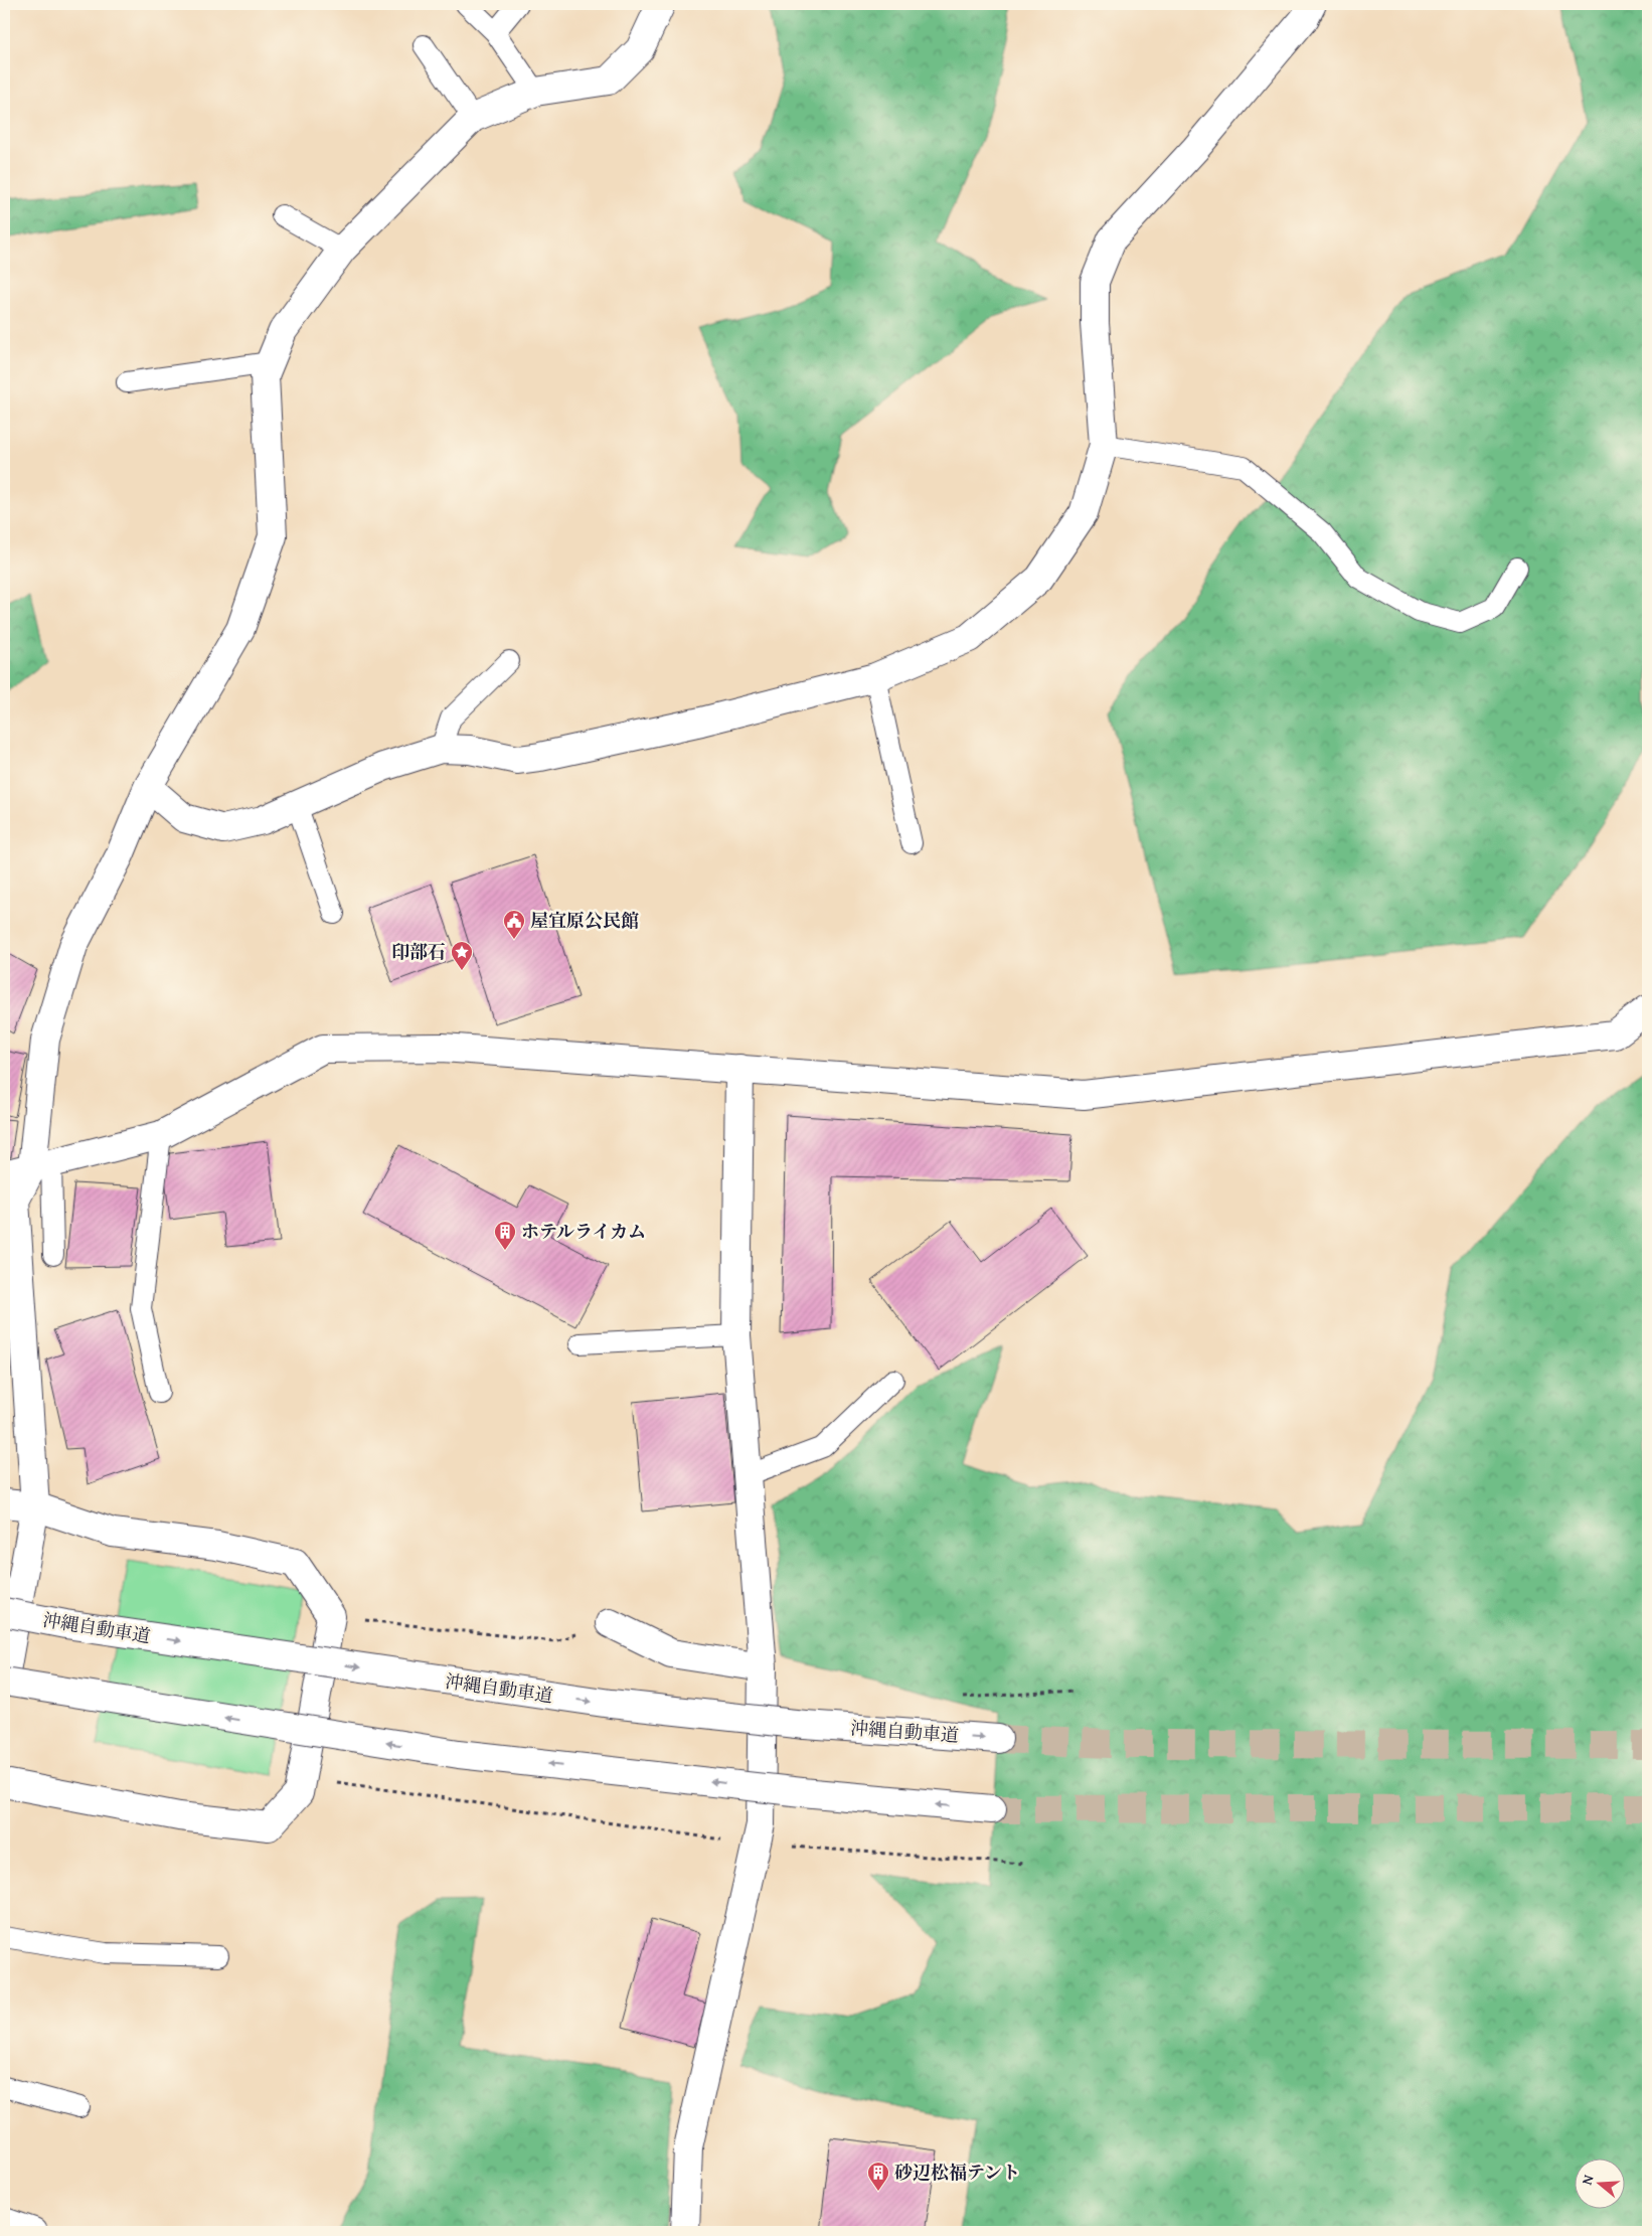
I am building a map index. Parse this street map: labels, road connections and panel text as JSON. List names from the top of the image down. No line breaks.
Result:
{"streets":{"main road":["沖縄自動車道"]},"places":{"public building":["屋宜原公民館"],"place":["印部石"],"building":["ホテルライカム","砂辺松福テント"]},"north":"left"}
